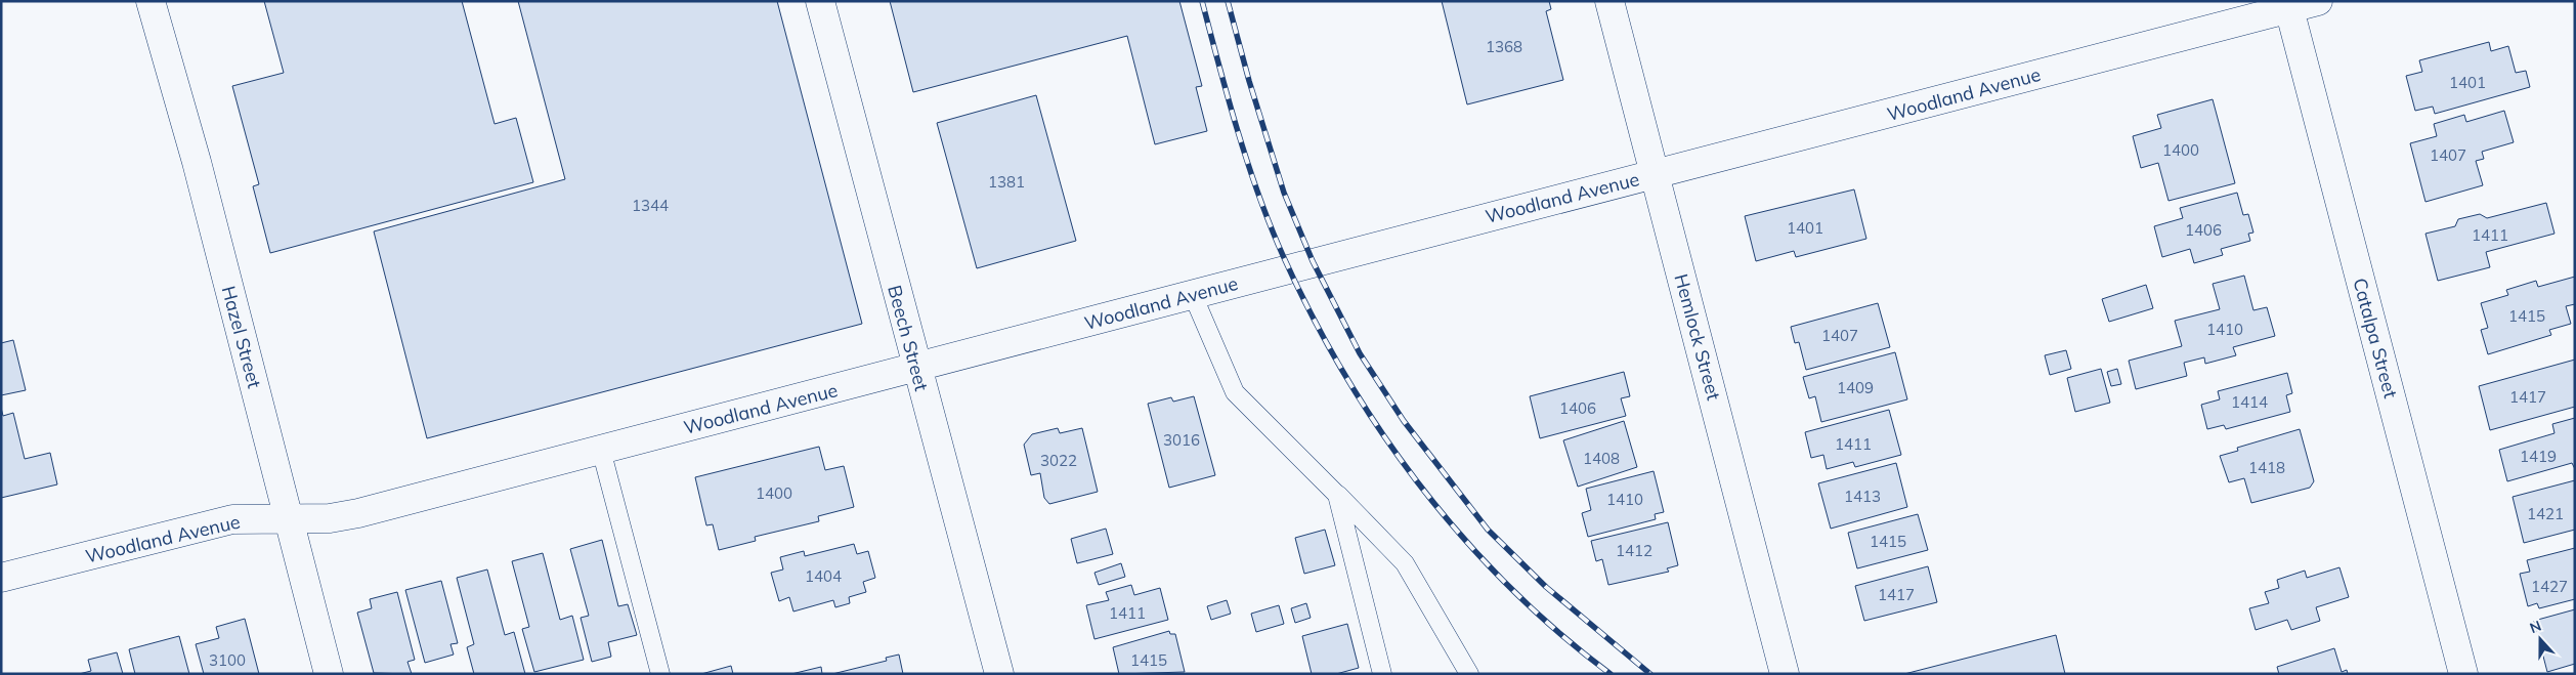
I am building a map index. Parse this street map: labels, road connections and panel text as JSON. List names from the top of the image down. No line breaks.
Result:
{"streets":{"street":["Woodland Avenue","Hazel Street","Hemlock Street","Beech Street","Catalpa Street"]},"crossings":[["Woodland Avenue","Hazel Street"],["Woodland Avenue","Hemlock Street"],["Woodland Avenue","Beech Street"],["Woodland Avenue","Catalpa Street"]],"house_numbers":["1368","1401","1400","1407","1381","1344","1401","1406","1411","1415","1410","1407","1409","1417","1414","1406","3016","1411","1419","1408","3022","1418","1400","1413","1410","1421","1415","1412","1404","1427","1417","1411","3100","1415"],"north":"top"}
